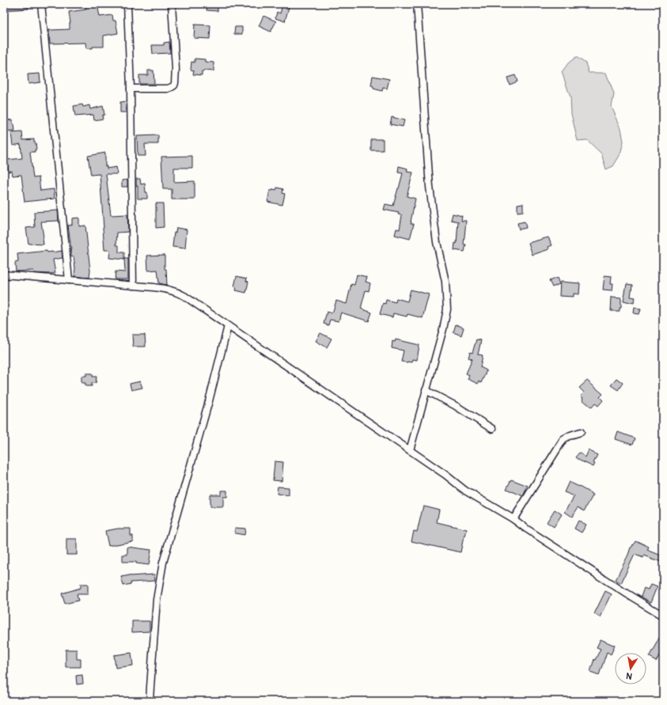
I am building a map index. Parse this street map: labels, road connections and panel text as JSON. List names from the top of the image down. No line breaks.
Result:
{"north":"bottom"}
